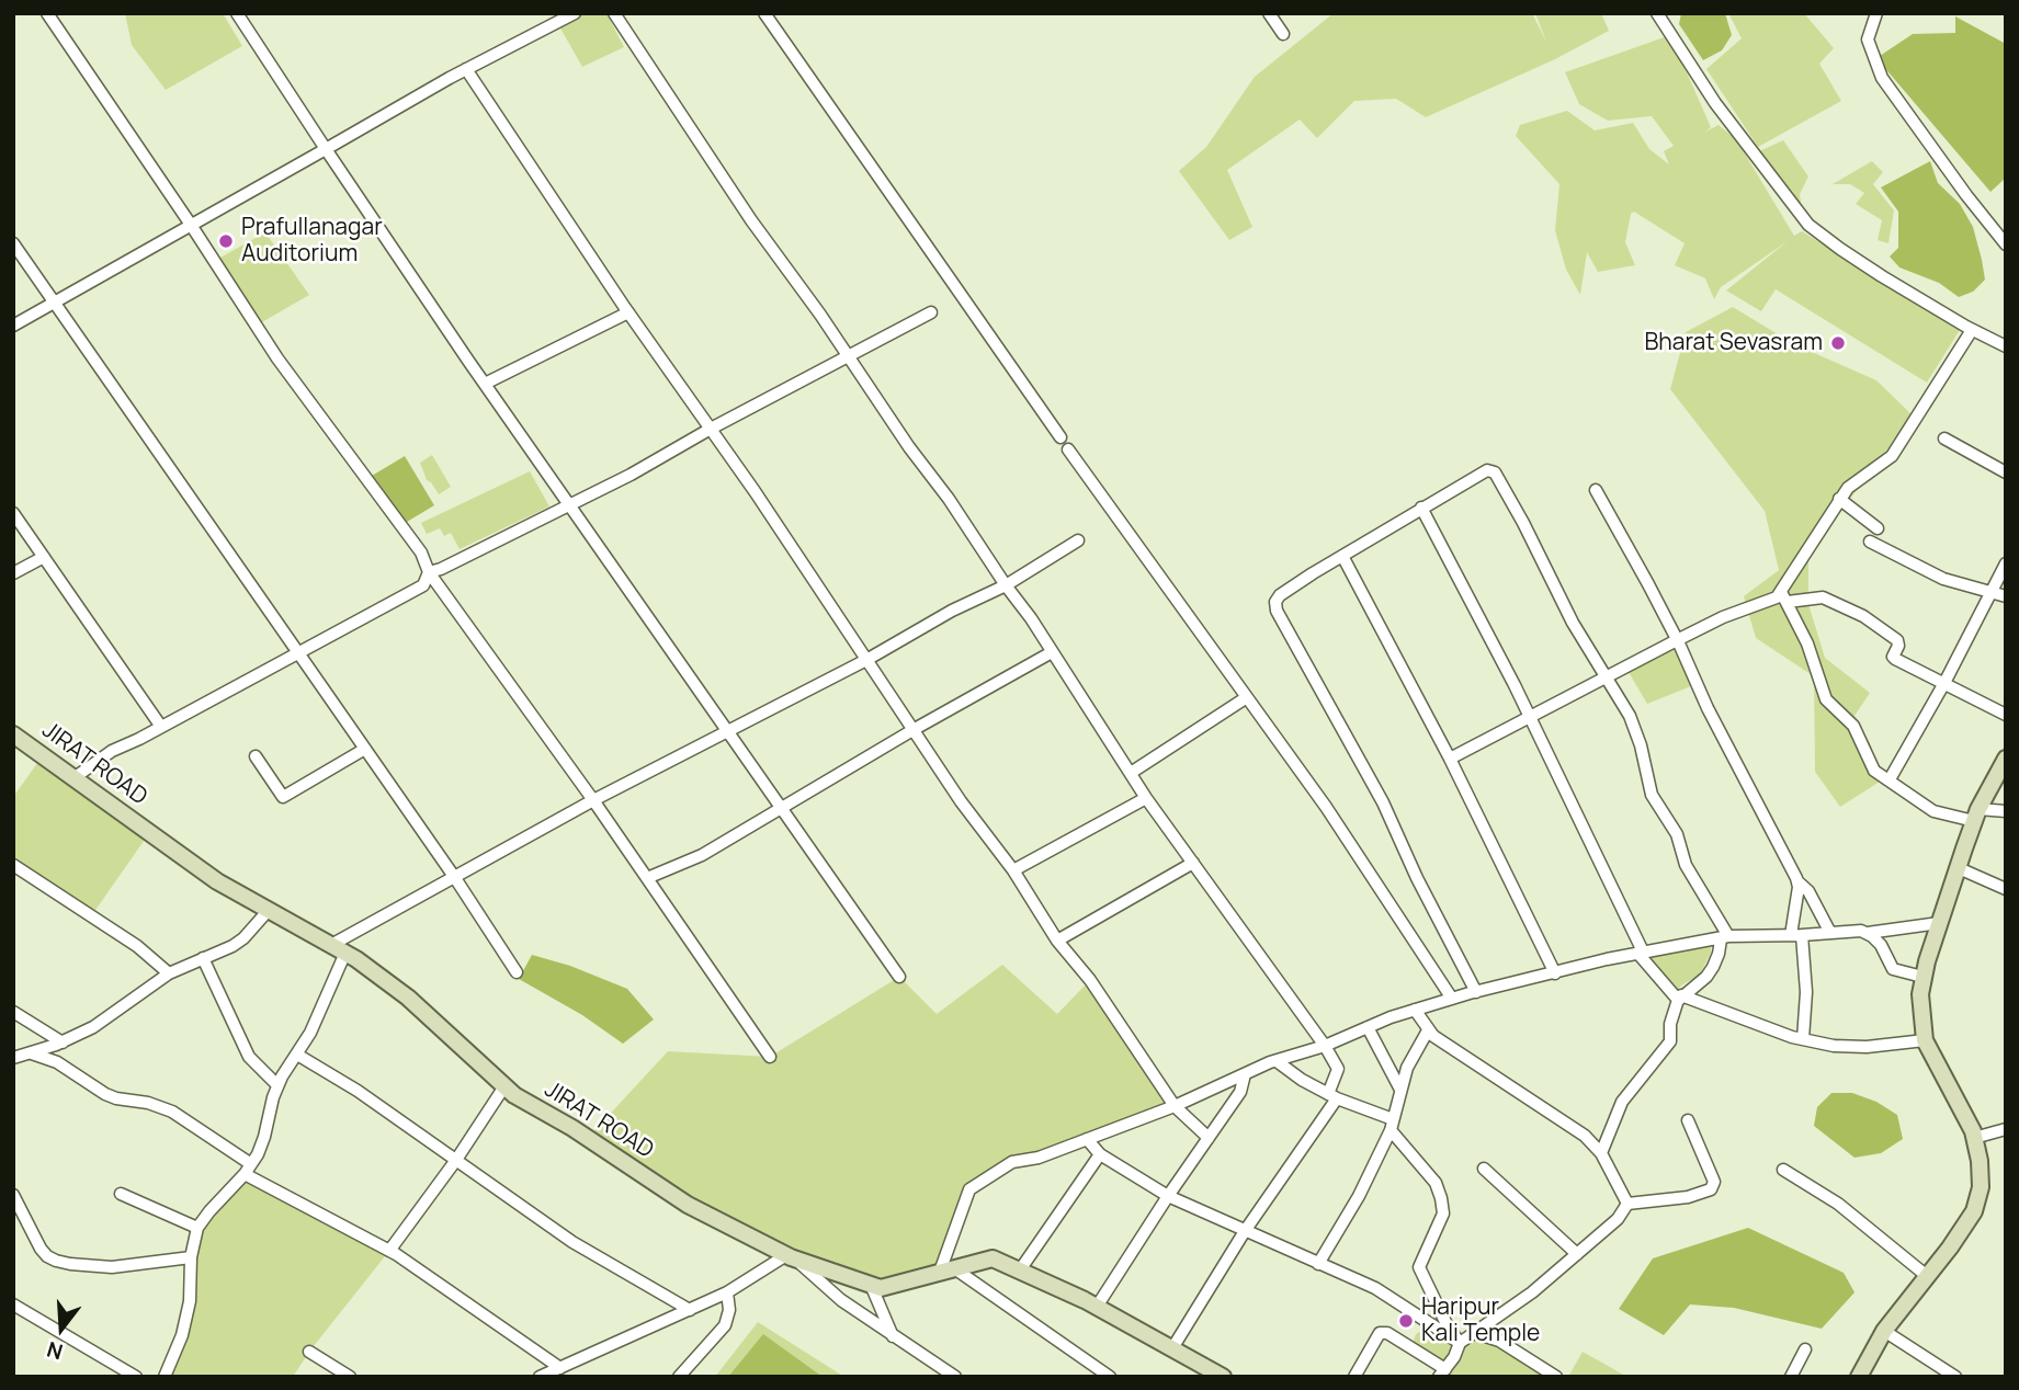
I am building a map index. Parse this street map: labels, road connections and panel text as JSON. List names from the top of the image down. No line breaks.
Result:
{"streets":{"main road":["JIRAT ROAD"]},"places":["Prafullanagar Auditorium","Bharat Sevasram","Haripur Kali Temple"],"north":"bottom"}
